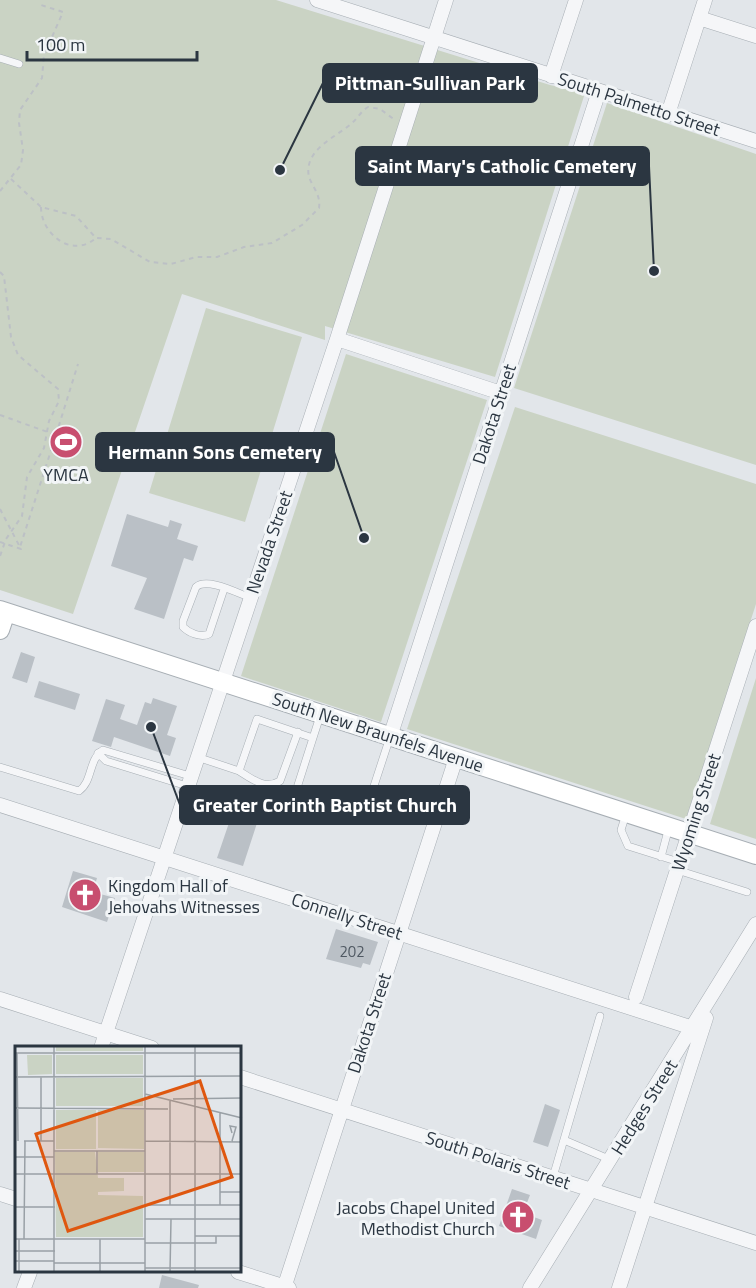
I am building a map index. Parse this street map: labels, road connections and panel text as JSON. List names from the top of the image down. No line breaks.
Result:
{"streets":{"main road":["South New Braunfels Avenue"],"street":["South Palmetto Street","Dakota Street","Nevada Street","Wyoming Street","Connelly Street","Hedges Street","South Polaris Street"]},"crossings":[["South Palmetto Street","Dakota Street"],["South Palmetto Street","Nevada Street"],["Dakota Street","South New Braunfels Avenue"],["Dakota Street","Connelly Street"],["Dakota Street","South Polaris Street"],["Nevada Street","South New Braunfels Avenue"],["Nevada Street","Connelly Street"],["South New Braunfels Avenue","Wyoming Street"],["Connelly Street","Hedges Street"],["Hedges Street","South Polaris Street"]],"places":{"other":["Pittman-Sullivan Park","Saint Mary's Catholic Cemetery","Hermann Sons Cemetery","Greater Corinth Baptist Church"],"sports":["YMCA"],"church":["Kingdom Hall of Jehovahs Witnesses","Jacobs Chapel United Methodist Church"]},"house_numbers":["202"],"scale_bar":"100 m"}
